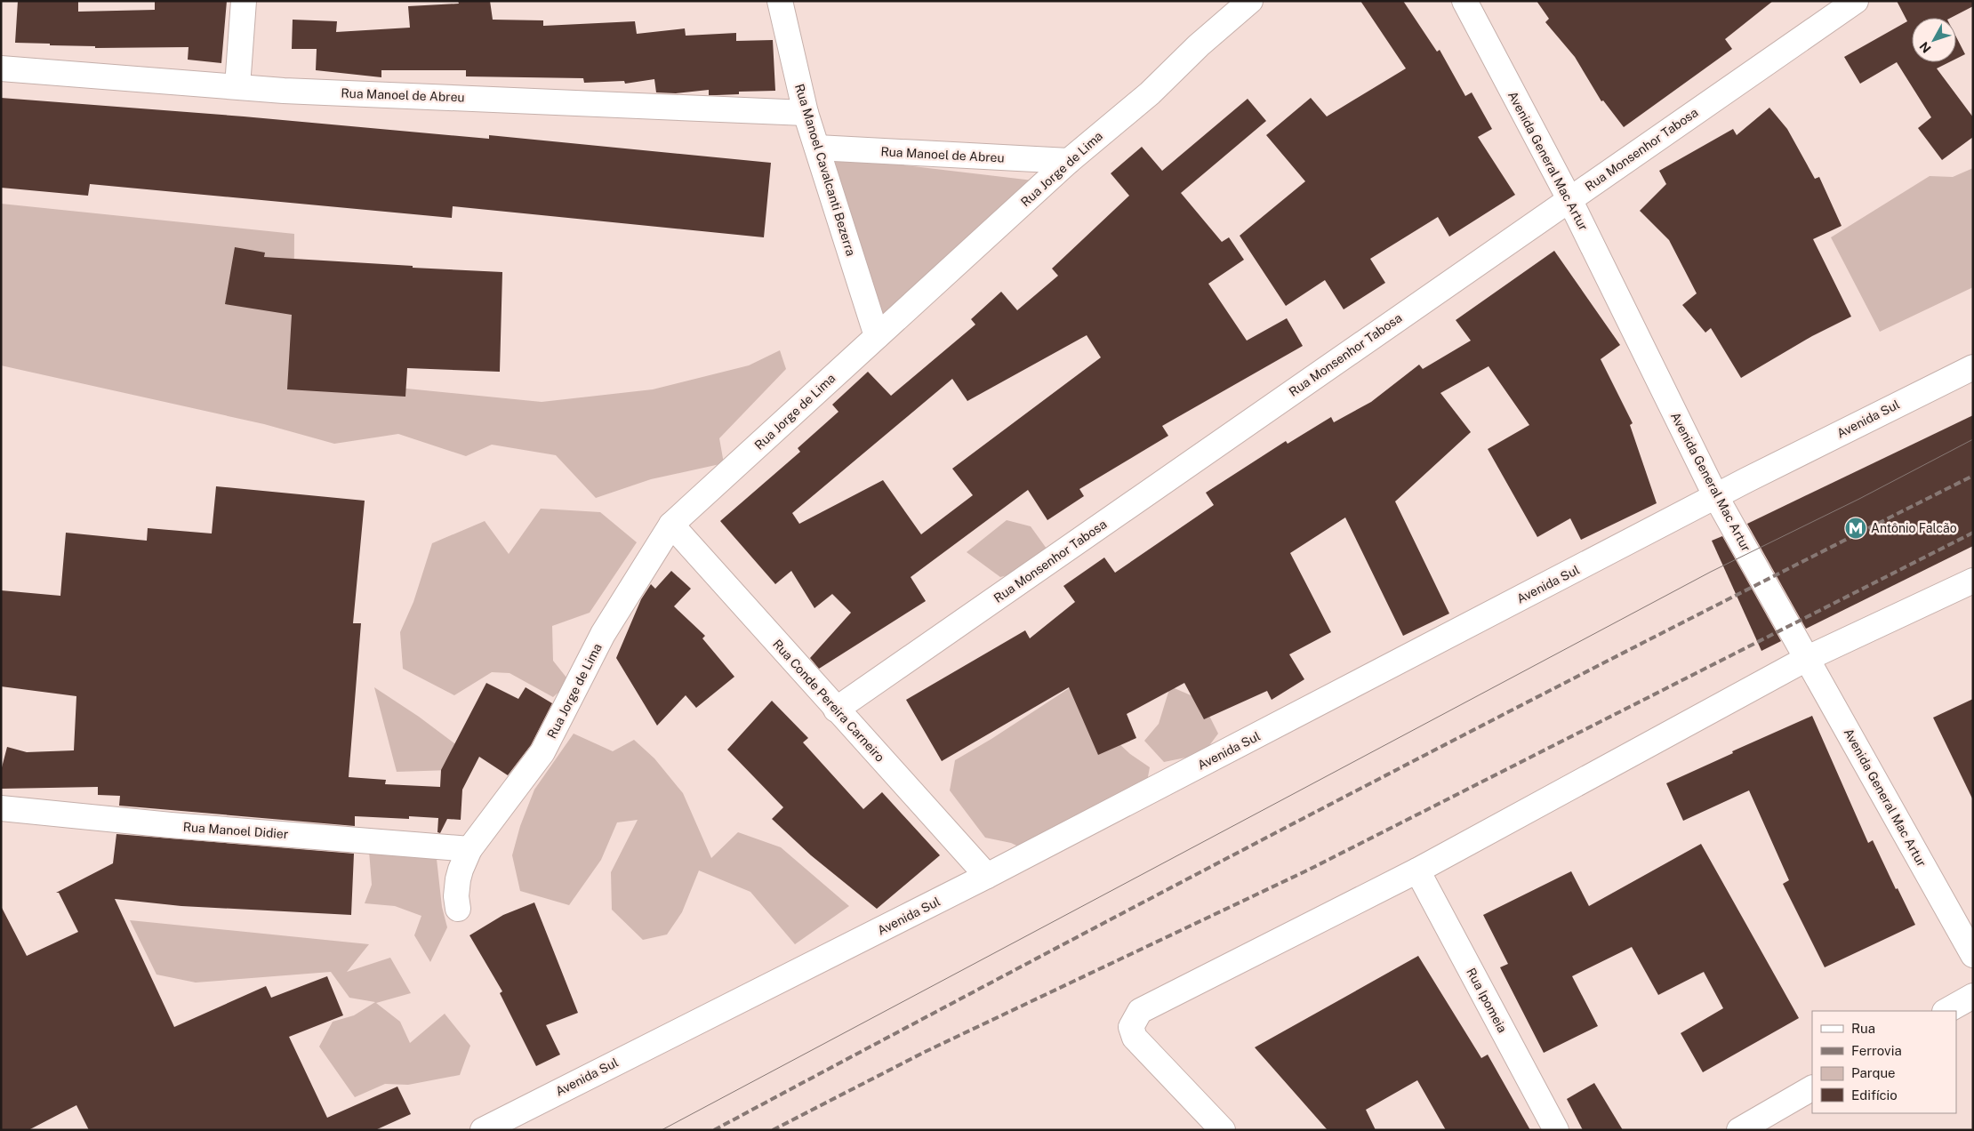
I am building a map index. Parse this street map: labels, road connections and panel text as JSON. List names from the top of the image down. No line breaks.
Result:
{"streets":{"street":["Rua Manoel de Abreu","Rua Monsenhor Tabosa","Avenida General Mac Artur","Rua Jorge de Lima","Rua Manoel Cavalcanti Bezerra","Avenida Sul","Rua Conde Pereira Carneiro","Rua Manoel Didier","Rua Ipomeia"]},"crossings":[["Rua Manoel de Abreu","Rua Jorge de Lima"],["Rua Manoel de Abreu","Rua Manoel Cavalcanti Bezerra"],["Rua Monsenhor Tabosa","Avenida General Mac Artur"],["Rua Monsenhor Tabosa","Rua Conde Pereira Carneiro"],["Avenida General Mac Artur","Avenida Sul"],["Rua Jorge de Lima","Rua Manoel Cavalcanti Bezerra"],["Rua Jorge de Lima","Rua Conde Pereira Carneiro"],["Rua Jorge de Lima","Rua Manoel Didier"],["Avenida Sul","Rua Conde Pereira Carneiro"]],"places":{"metro station":["Antônio Falcão"]},"legend":["Rua","Ferrovia","Parque","Edifício"],"north":"bottom left"}
